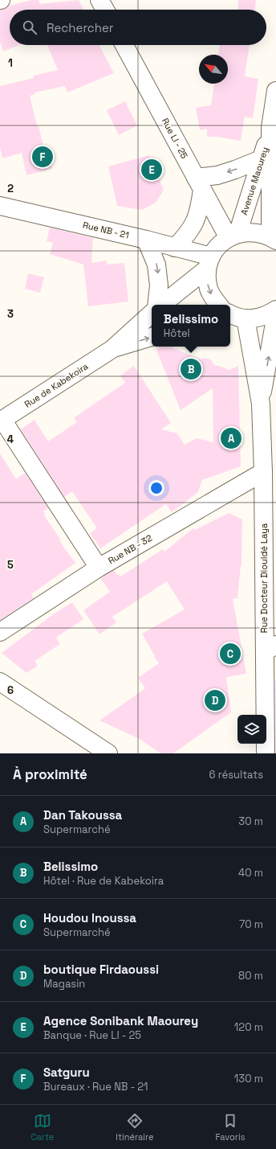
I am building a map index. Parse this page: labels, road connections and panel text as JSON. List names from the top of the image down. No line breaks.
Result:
{"streets":{"street":["Rue LI - 25","Avenue Maourey","Rue NB - 21","Rue de Kabekoira","Rue NB - 32","Rue Docteur Diouldé Laya"]},"crossings":[["Rue LI - 25","Avenue Maourey"],["Rue NB - 32","Rue Docteur Diouldé Laya"]],"north":"top left","page":{"search":"Rechercher","pins":["F","E","B","A","C","D"],"popup":["Belissimo","Hôtel"],"heading":["À proximité","6 résultats"],"list":[{"mark":"A","name":"Dan Takoussa","note":"Supermarché","value":"30 m"},{"mark":"B","name":"Belissimo","note":"Hôtel · Rue de Kabekoira","value":"40 m"},{"mark":"C","name":"Houdou Inoussa","note":"Supermarché","value":"70 m"},{"mark":"D","name":"boutique Firdaoussi","note":"Magasin","value":"80 m"},{"mark":"E","name":"Agence Sonibank Maourey","note":"Banque · Rue LI - 25","value":"120 m"},{"mark":"F","name":"Satguru","note":"Bureaux · Rue NB - 21","value":"130 m"}],"nav":["Carte","Itinéraire","Favoris"]},"grid":{"rows":["1","2","3","4","5","6"]}}
